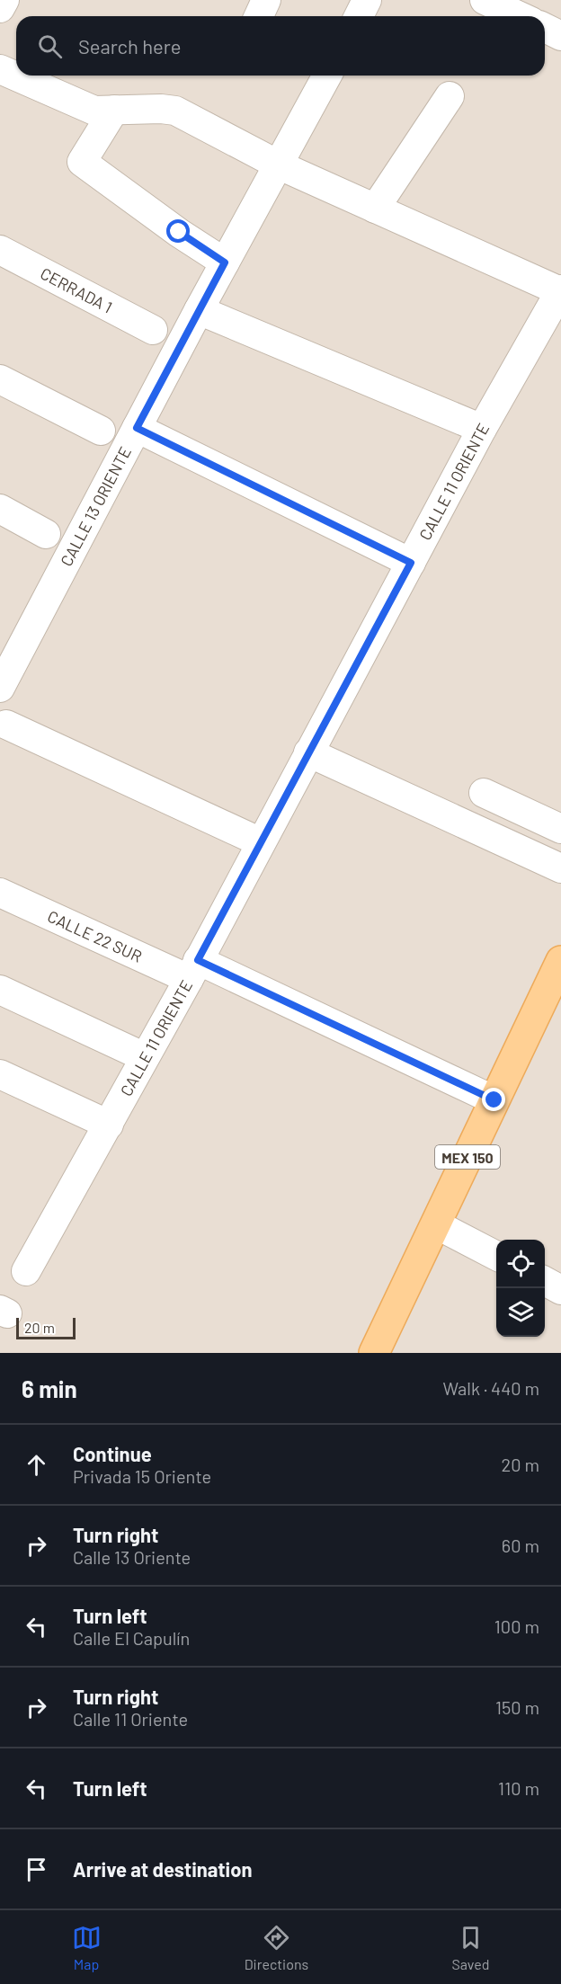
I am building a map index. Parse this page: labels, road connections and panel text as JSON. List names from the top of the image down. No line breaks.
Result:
{"streets":{"main road":["MEX 150"],"street":["CERRADA 1","CALLE 11 ORIENTE","CALLE 13 ORIENTE","CALLE 22 SUR"]},"crossings":[["CALLE 11 ORIENTE","CALLE 22 SUR"],["CALLE 22 SUR","MEX 150"]],"scale_bar":"20 m","page":{"search":"Search here","scale":"20 m","heading":["6 min","Walk · 440 m"],"list":[["Continue","Privada 15 Oriente","20 m"],["Turn right","Calle 13 Oriente","60 m"],["Turn left","Calle El Capulín","100 m"],["Turn right","Calle 11 Oriente","150 m"],["Turn left","110 m"],"Arrive at destination"],"nav":["Map","Directions","Saved"]}}
